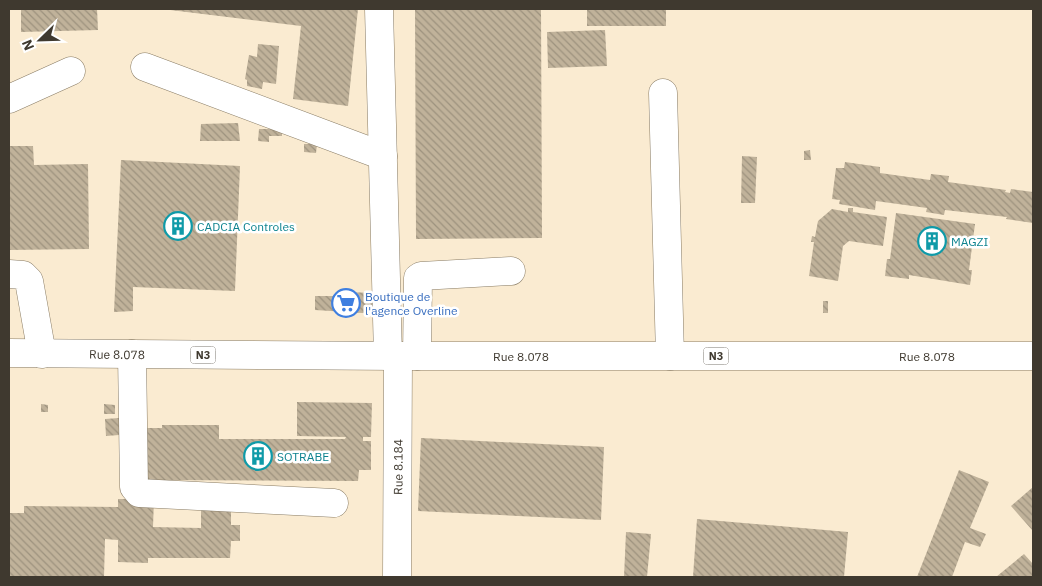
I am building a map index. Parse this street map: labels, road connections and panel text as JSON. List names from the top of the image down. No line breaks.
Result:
{"streets":{"main road":["Rue 8.078","N3","Rue 8.184"]},"crossings":[["Rue 8.078","Rue 8.184"]],"places":{"building":["CADCIA Controles","MAGZI","SOTRABE"],"supermarket":["Boutique de l'agence Overline"]},"north":"bottom left"}
